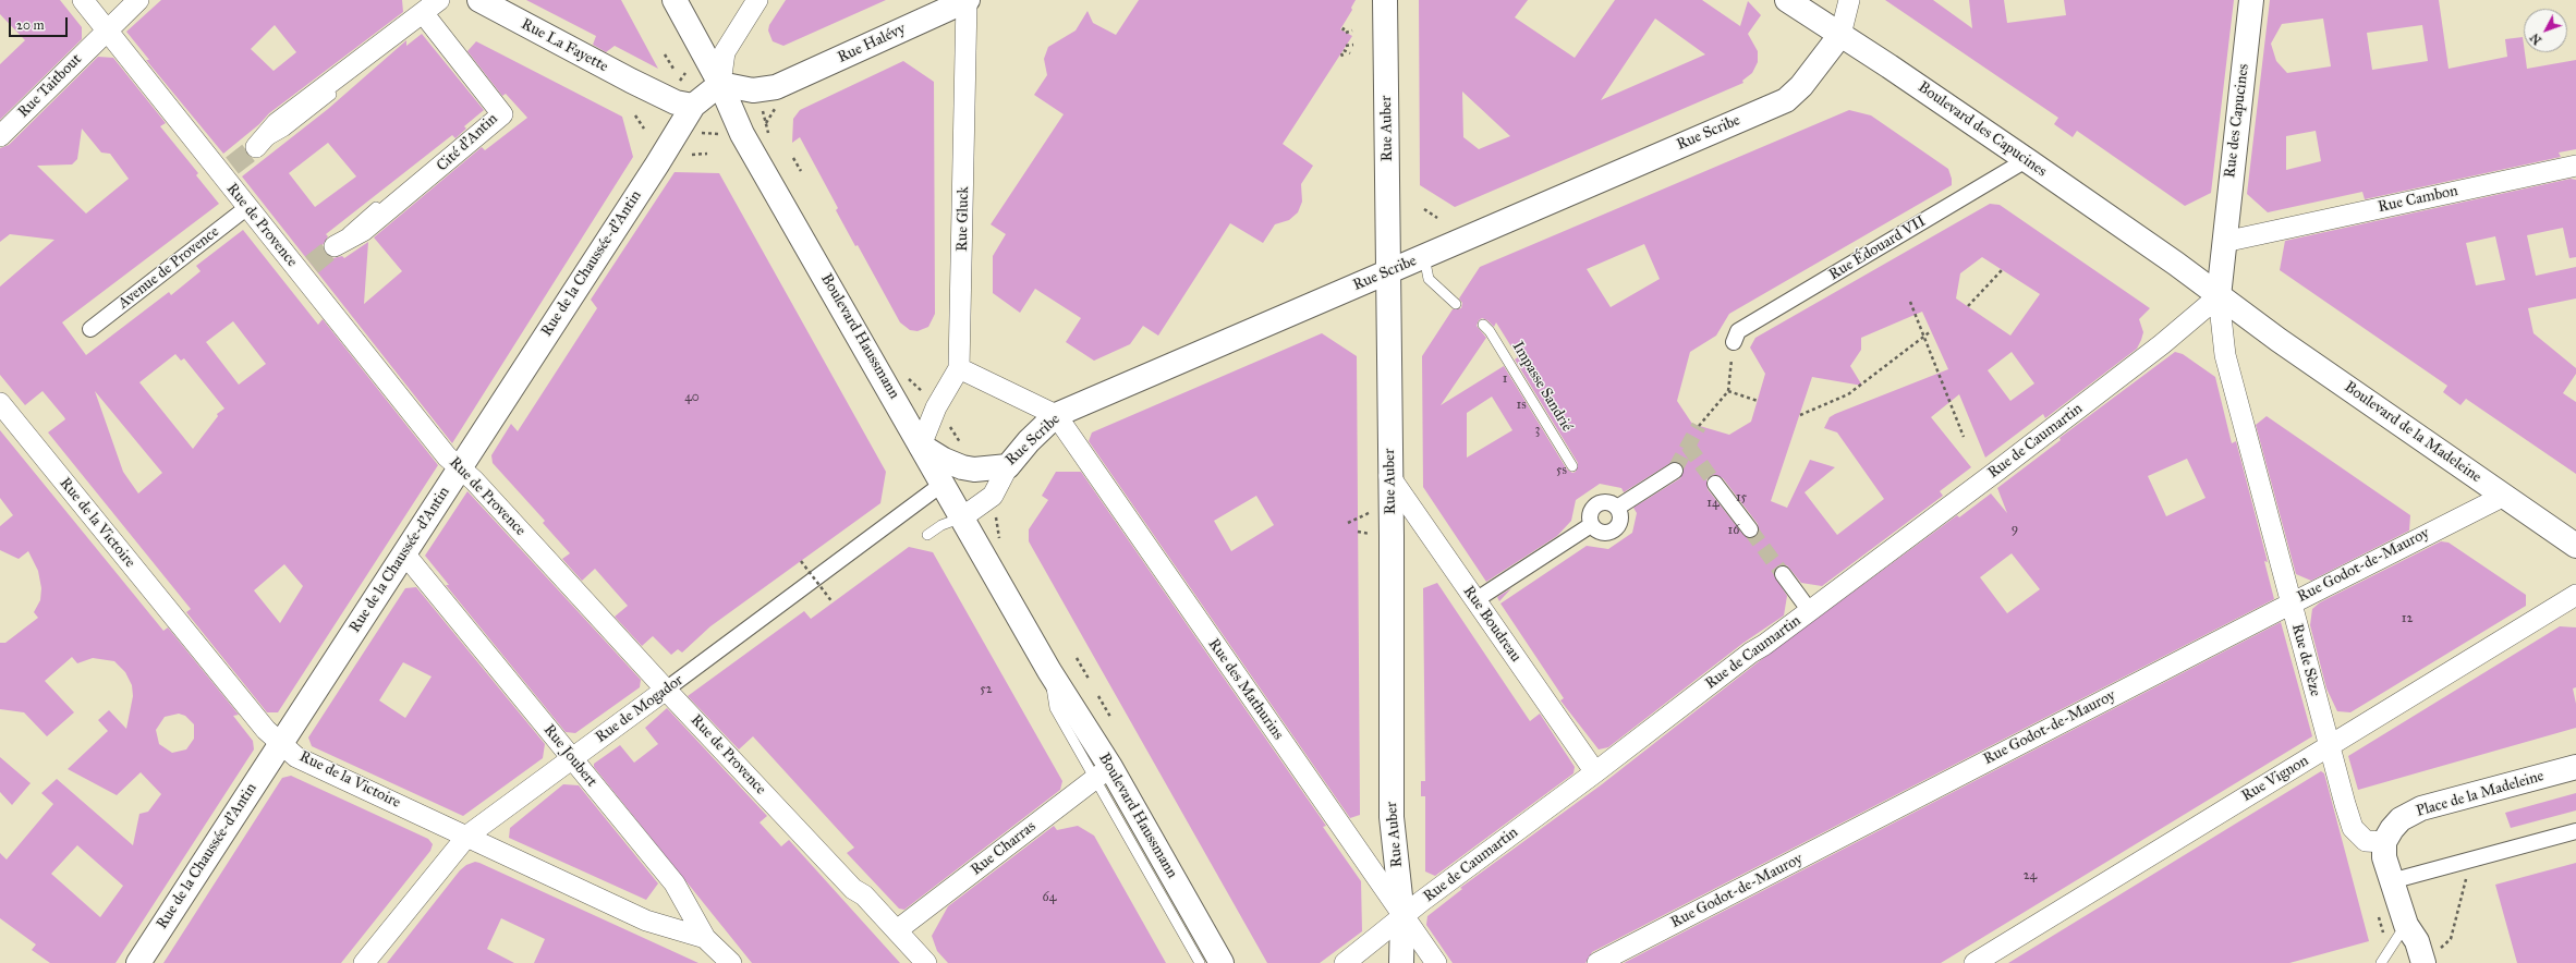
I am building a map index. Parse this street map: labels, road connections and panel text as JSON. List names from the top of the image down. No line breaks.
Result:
{"streets":{"main road":["Rue Halévy","Rue La Fayette","Rue des Capucines","Rue Auber","Boulevard des Capucines","Rue Scribe","Rue de la Chaussée-d'Antin","Boulevard Haussmann","Boulevard de la Madeleine","Place de la Madeleine"],"street":["Rue Taitbout","Cité d'Antin","Rue Cambon","Rue Gluck","Rue de Provence","Rue Édouard VII","Avenue de Provence","Rue de Caumartin","Rue de la Victoire","Rue Godot-de-Mauroy","Rue Boudreau","Rue de Sèze","Rue des Mathurins","Rue de Mogador","Rue Joubert","Rue Vignon","Rue Charras"],"lane":["Impasse Sandrié"]},"crossings":[["Rue Halévy","Rue Gluck"],["Rue Halévy","Rue de la Chaussée-d'Antin"],["Rue Halévy","Boulevard Haussmann"],["Rue La Fayette","Rue de la Chaussée-d'Antin"],["Rue Taitbout","Rue de Provence"],["Rue des Capucines","Boulevard des Capucines"],["Rue des Capucines","Rue Cambon"],["Rue des Capucines","Boulevard de la Madeleine"],["Rue des Capucines","Rue de Caumartin"],["Rue des Capucines","Rue de Sèze"],["Rue Auber","Rue Scribe"],["Rue Auber","Rue de Caumartin"],["Rue Auber","Rue Boudreau"],["Rue Auber","Rue des Mathurins"],["Boulevard des Capucines","Rue Scribe"],["Boulevard des Capucines","Rue Édouard VII"],["Boulevard des Capucines","Boulevard de la Madeleine"],["Boulevard des Capucines","Rue de Caumartin"],["Boulevard des Capucines","Rue de Sèze"],["Rue Scribe","Boulevard Haussmann"],["Rue Scribe","Rue des Mathurins"],["Rue de Provence","Rue de la Chaussée-d'Antin"],["Rue de Provence","Avenue de Provence"],["Rue de Provence","Rue de Mogador"],["Rue de Provence","Rue Charras"],["Rue de la Chaussée-d'Antin","Boulevard Haussmann"],["Rue de la Chaussée-d'Antin","Rue de la Victoire"],["Rue de la Chaussée-d'Antin","Rue Joubert"],["Boulevard Haussmann","Rue de Mogador"],["Boulevard Haussmann","Rue Charras"],["Boulevard de la Madeleine","Rue de Caumartin"],["Boulevard de la Madeleine","Rue Godot-de-Mauroy"],["Boulevard de la Madeleine","Rue de Sèze"],["Rue de Caumartin","Rue Boudreau"],["Rue de Caumartin","Rue de Sèze"],["Rue de Caumartin","Rue des Mathurins"],["Rue de la Victoire","Rue de Mogador"],["Rue de la Victoire","Rue Joubert"],["Rue Godot-de-Mauroy","Rue de Sèze"],["Rue de Sèze","Rue Vignon"],["Rue de Sèze","Place de la Madeleine"],["Rue de Mogador","Rue Joubert"]],"house_numbers":["1","40","1s","3","5s","15","14","9","16","12","52","24","64"],"scale_bar":"20 m","north":"bottom left"}
